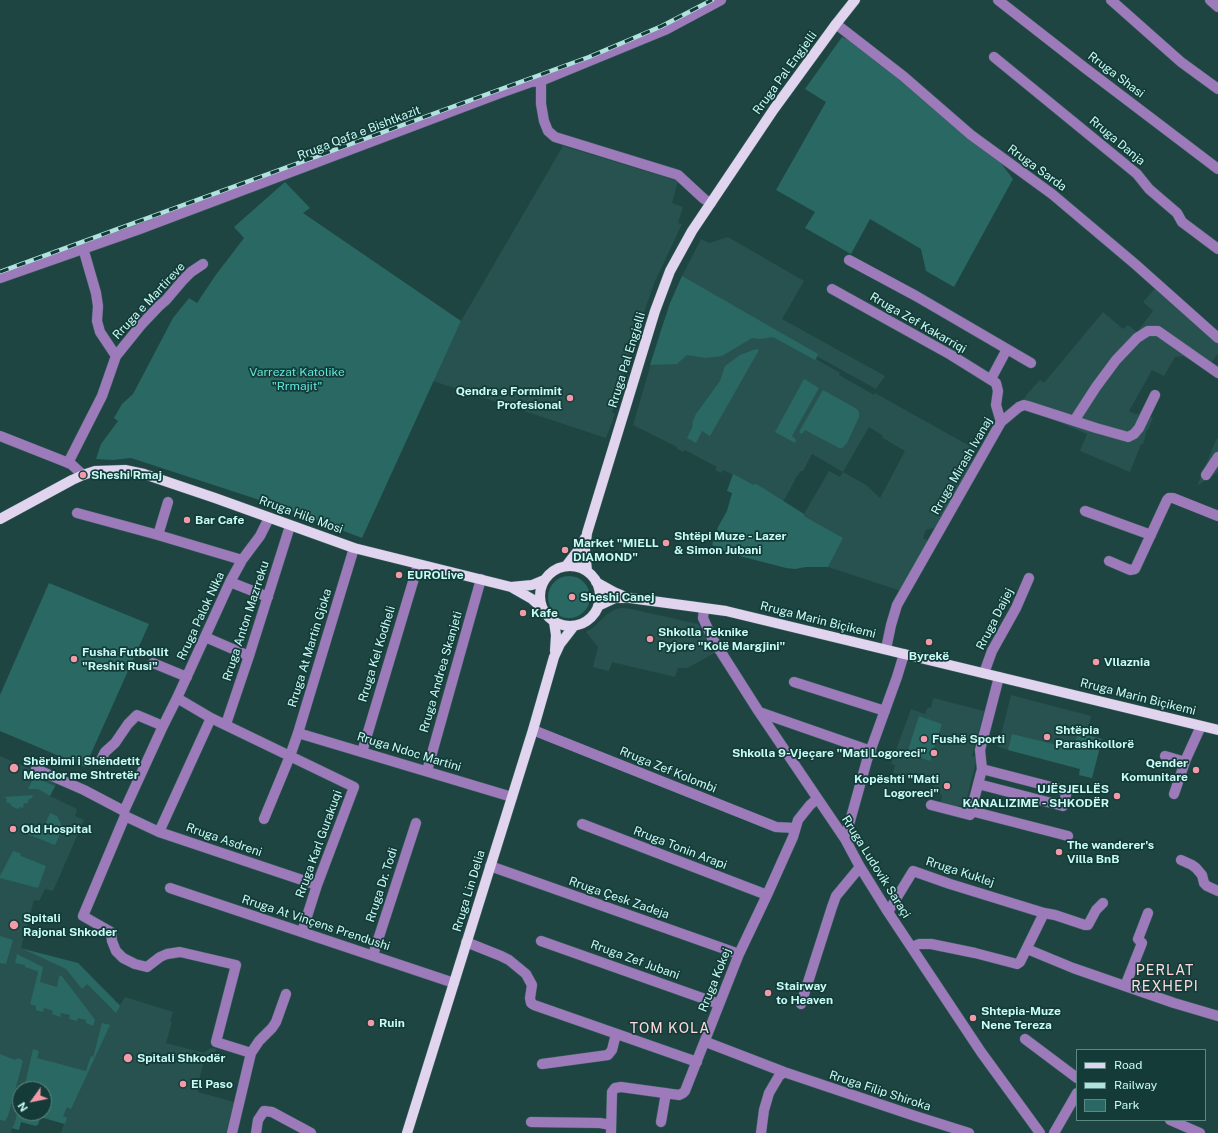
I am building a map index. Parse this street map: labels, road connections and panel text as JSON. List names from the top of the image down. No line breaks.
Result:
{"streets":{"main road":["Rruga Pal Engjelli","Rruga Hile Mosi","Rruga Marin Biçikemi","Rruga Lin Delia"],"street":["Rruga Shasi","Rruga Qafa e Bishtkazit","Rruga Danja","Rruga Sarda","Rruga e Martireve","Rruga Zef Kakarriqi","Rruga Mirash Ivanaj","Rruga Palok Nika","Rruga Daijej","Rruga Anton Mazrreku","Rruga At Martin Gjoka","Rruga Kel Kodheli","Rruga Andrea Skanjeti","Rruga Ndoc Martini","Rruga Zef Kolombi","Rruga Asdreni","Rruga Karl Gurakuqi","Rruga Tonin Arapi","Rruga Ludovik Saraçi","Rruga Kuklej","Rruga Dr. Todi","Rruga Çesk Zadeja","Rruga At Vinçens Prendushi","Rruga Zef Jubani","Rruga Kokej","Rruga Filip Shiroka"]},"crossings":[["Rruga Pal Engjelli","Rruga Sarda"],["Rruga Pal Engjelli","Rruga Hile Mosi"],["Rruga Pal Engjelli","Rruga Marin Biçikemi"],["Rruga Pal Engjelli","Rruga Lin Delia"],["Rruga Qafa e Bishtkazit","Rruga e Martireve"],["Rruga Mirash Ivanaj","Rruga Marin Biçikemi"],["Rruga Hile Mosi","Rruga Palok Nika"],["Rruga Hile Mosi","Rruga Marin Biçikemi"],["Rruga Hile Mosi","Rruga Anton Mazrreku"],["Rruga Hile Mosi","Rruga At Martin Gjoka"],["Rruga Hile Mosi","Rruga Kel Kodheli"],["Rruga Hile Mosi","Rruga Andrea Skanjeti"],["Rruga Hile Mosi","Rruga Lin Delia"],["Rruga Palok Nika","Rruga Asdreni"],["Rruga Palok Nika","Rruga Karl Gurakuqi"],["Rruga Daijej","Rruga Marin Biçikemi"],["Rruga Marin Biçikemi","Rruga Ludovik Saraçi"],["Rruga Marin Biçikemi","Rruga Lin Delia"],["Rruga Anton Mazrreku","Rruga Karl Gurakuqi"],["Rruga At Martin Gjoka","Rruga Ndoc Martini"],["Rruga At Martin Gjoka","Rruga Karl Gurakuqi"],["Rruga Kel Kodheli","Rruga Ndoc Martini"],["Rruga Andrea Skanjeti","Rruga Ndoc Martini"],["Rruga Ndoc Martini","Rruga Lin Delia"],["Rruga Zef Kolombi","Rruga Lin Delia"],["Rruga Zef Kolombi","Rruga Kokej"],["Rruga Asdreni","Rruga Karl Gurakuqi"],["Rruga Karl Gurakuqi","Rruga At Vinçens Prendushi"],["Rruga Tonin Arapi","Rruga Kokej"],["Rruga Ludovik Saraçi","Rruga Kuklej"],["Rruga Ludovik Saraçi","Rruga Kokej"],["Rruga Dr. Todi","Rruga At Vinçens Prendushi"],["Rruga Lin Delia","Rruga Çesk Zadeja"],["Rruga Lin Delia","Rruga At Vinçens Prendushi"],["Rruga Çesk Zadeja","Rruga Kokej"],["Rruga Zef Jubani","Rruga Kokej"],["Rruga Kokej","Rruga Filip Shiroka"]],"districts":["PERLAT REXHEPI","TOM KOLA"],"parks":["Varrezat Katolike \"Rrmajit\""],"places":["Qendra e Formimit Profesional","Sheshi Rmaj","Bar Cafe","Shtëpi Muze - Lazer & Simon Jubani","Market \"MIELL DIAMOND\"","EUROLive","Sheshi Canej","Kafe","Shkolla Teknike Pyjore \"Kolë Margjini\"","Byrekë","Fusha Futbollit \"Reshit Rusi\"","Vllaznia","Shtëpia Parashkollorë","Fushë Sporti","Shkolla 9-Vjeçare \"Mati Logoreci\"","Shërbimi i Shëndetit Mendor me Shtretër","Qender Komunitare","Kopështi \"Mati Logoreci\"","UJËSJELLËS KANALIZIME - SHKODËR","Old Hospital","The wanderer's Villa BnB","Spitali Rajonal Shkoder","Stairway to Heaven","Shtepia-Muze Nene Tereza","Ruin","Spitali Shkodër","El Paso"],"legend":["Road","Railway","Park"],"north":"bottom left"}
